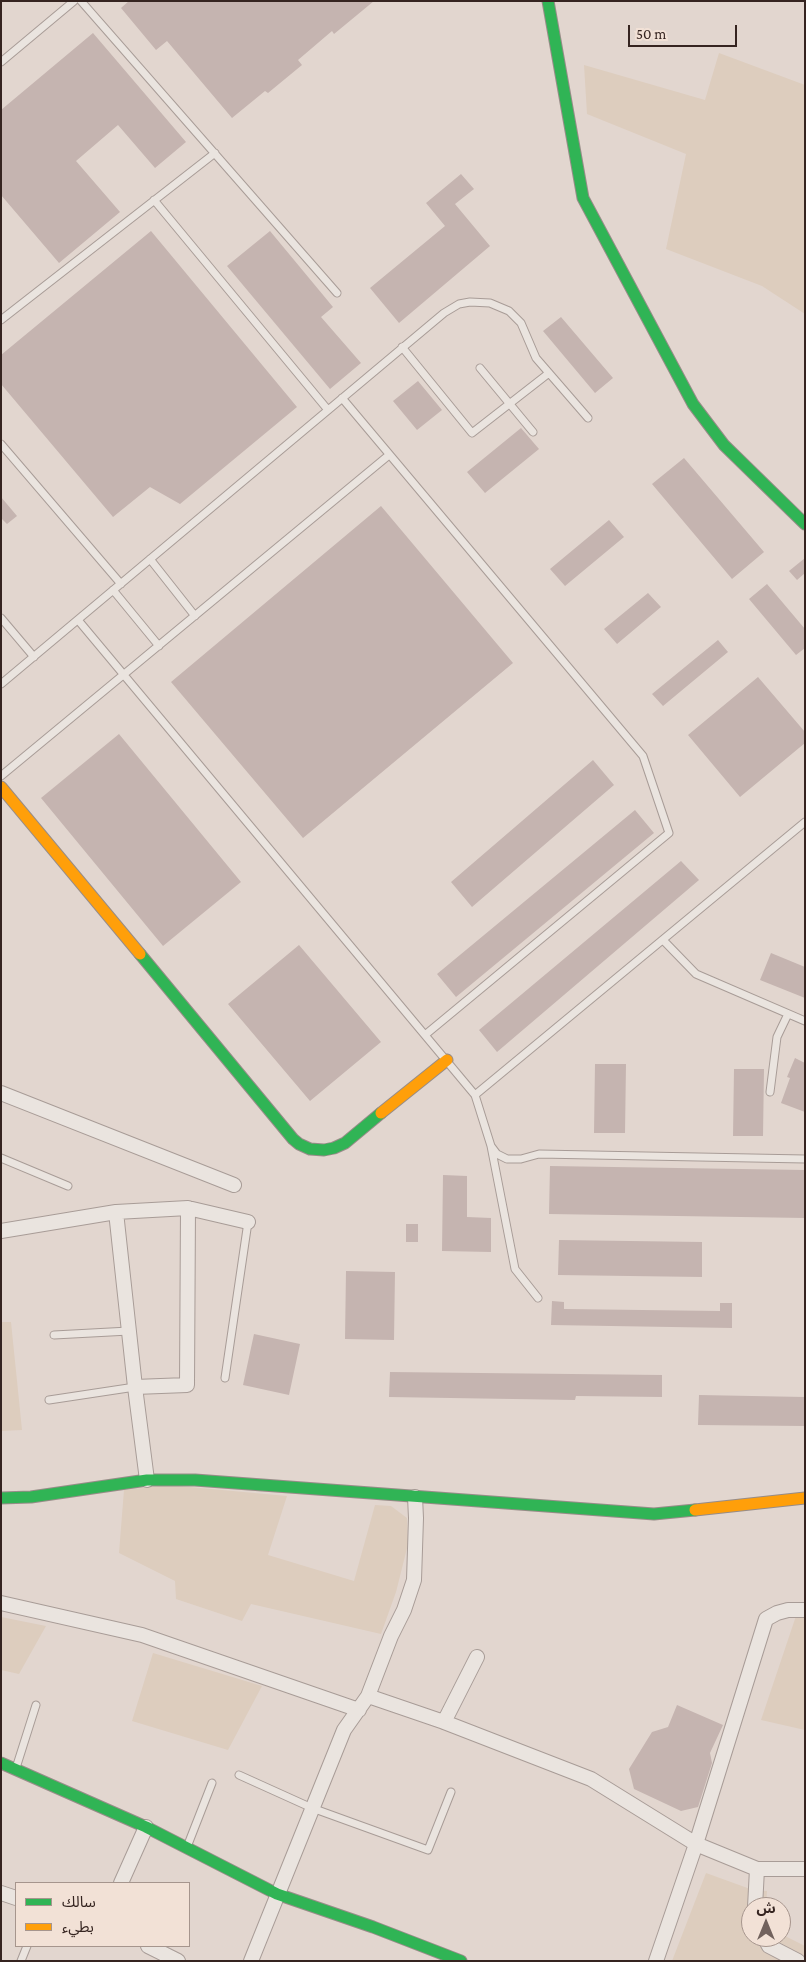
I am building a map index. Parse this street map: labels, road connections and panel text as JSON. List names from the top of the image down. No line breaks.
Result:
{"legend":["سالك","بطيء"],"scale_bar":"50 m","north":"top"}
